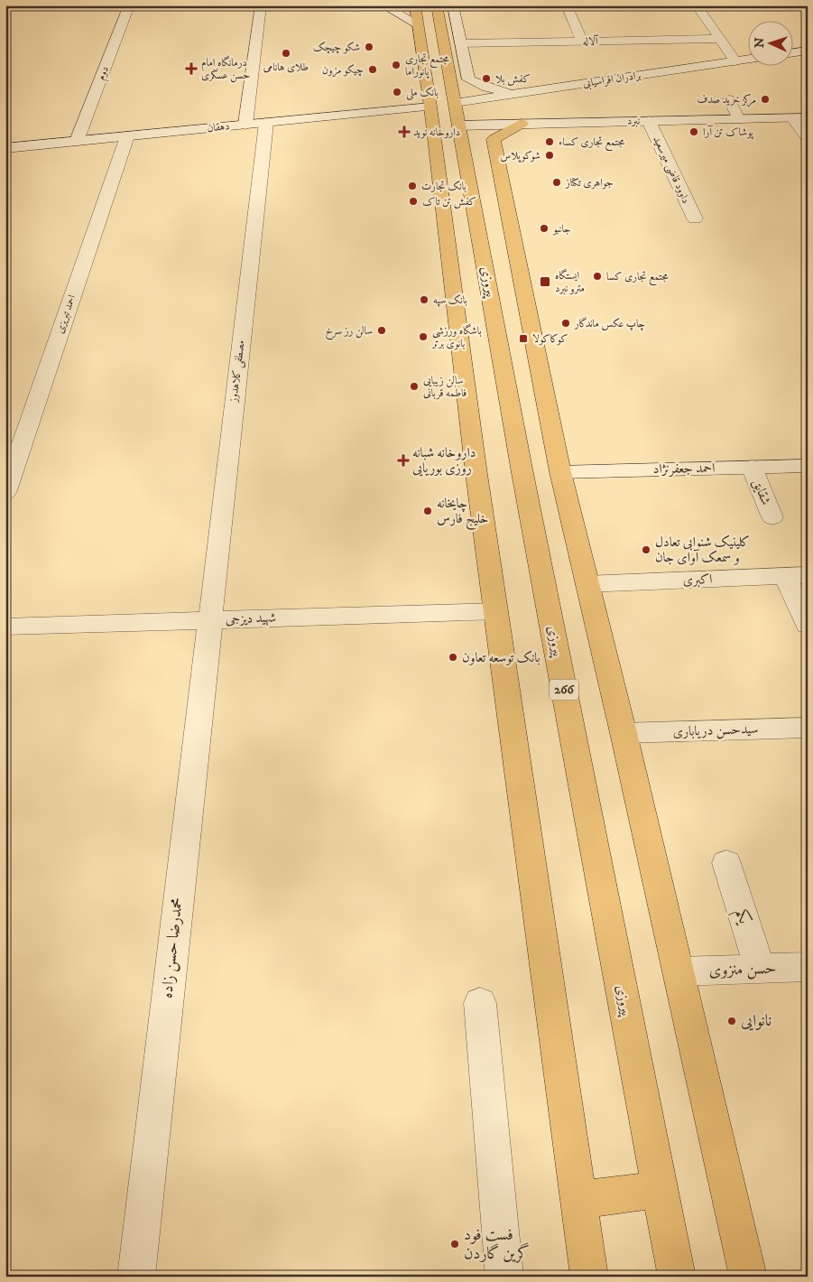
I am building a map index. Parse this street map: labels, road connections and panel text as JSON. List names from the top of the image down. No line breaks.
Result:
{"streets":{"main road":["پیروزی","266"],"street":["آلاله","دوم","برادران افراسیابی","نبرد","دهقان","داوود قاضی میرسعید","احمد تبریزی","مصطفی کلاهدوز","احمد جعفرنژاد","شقایق","اکبری","شهید دیزجی","سیدحسن دریاباری","یکم","محمدرضا حسن زاده","حسن منزوی"]},"crossings":[["دوم","دهقان"],["برادران افراسیابی","نبرد"],["برادران افراسیابی","دهقان"],["برادران افراسیابی","پیروزی"],["نبرد","دهقان"],["نبرد","داوود قاضی میرسعید"],["نبرد","پیروزی"],["دهقان","پیروزی"],["دهقان","احمد تبریزی"],["دهقان","مصطفی کلاهدوز"],["پیروزی","شهید دیزجی"],["مصطفی کلاهدوز","شهید دیزجی"],["مصطفی کلاهدوز","محمدرضا حسن زاده"],["احمد جعفرنژاد","شقایق"],["شهید دیزجی","محمدرضا حسن زاده"],["یکم","حسن منزوی"]],"places":{"other":["شکو چیچک","طلای هانامی","مجتمع تجاری پانوراما","چیکو مزون","کفش بلا","بانک ملی","مرکز خرید صدف","پوشاک تن آرا","مجتمع تجاری کساء","شوكوپلاس","جواهری تکتاز","بانک تجارت","کفش تن تاک","جانبو","مجتمع تجاری کسا","بانک سپه","چاپ عکس ماندگار","سالن رز سرخ","باشگاه ورزشی بانوی برتر","سالن زیبایی فاطمه قربانی","چایخانه خلیج فارس","کلینیک شنوایی تعادل و سمعک آوای جان","بانک توسعه تعاون","نانوایی","فست فود گرين گاردن"],"health":["درمانگاه امام حسن عسگری","داروخانه نوید","داروخانه شبانه روزی بوریایی"],"transit":["ایستگاه مترو نبرد","کوکاکولا"]},"north":"left"}
